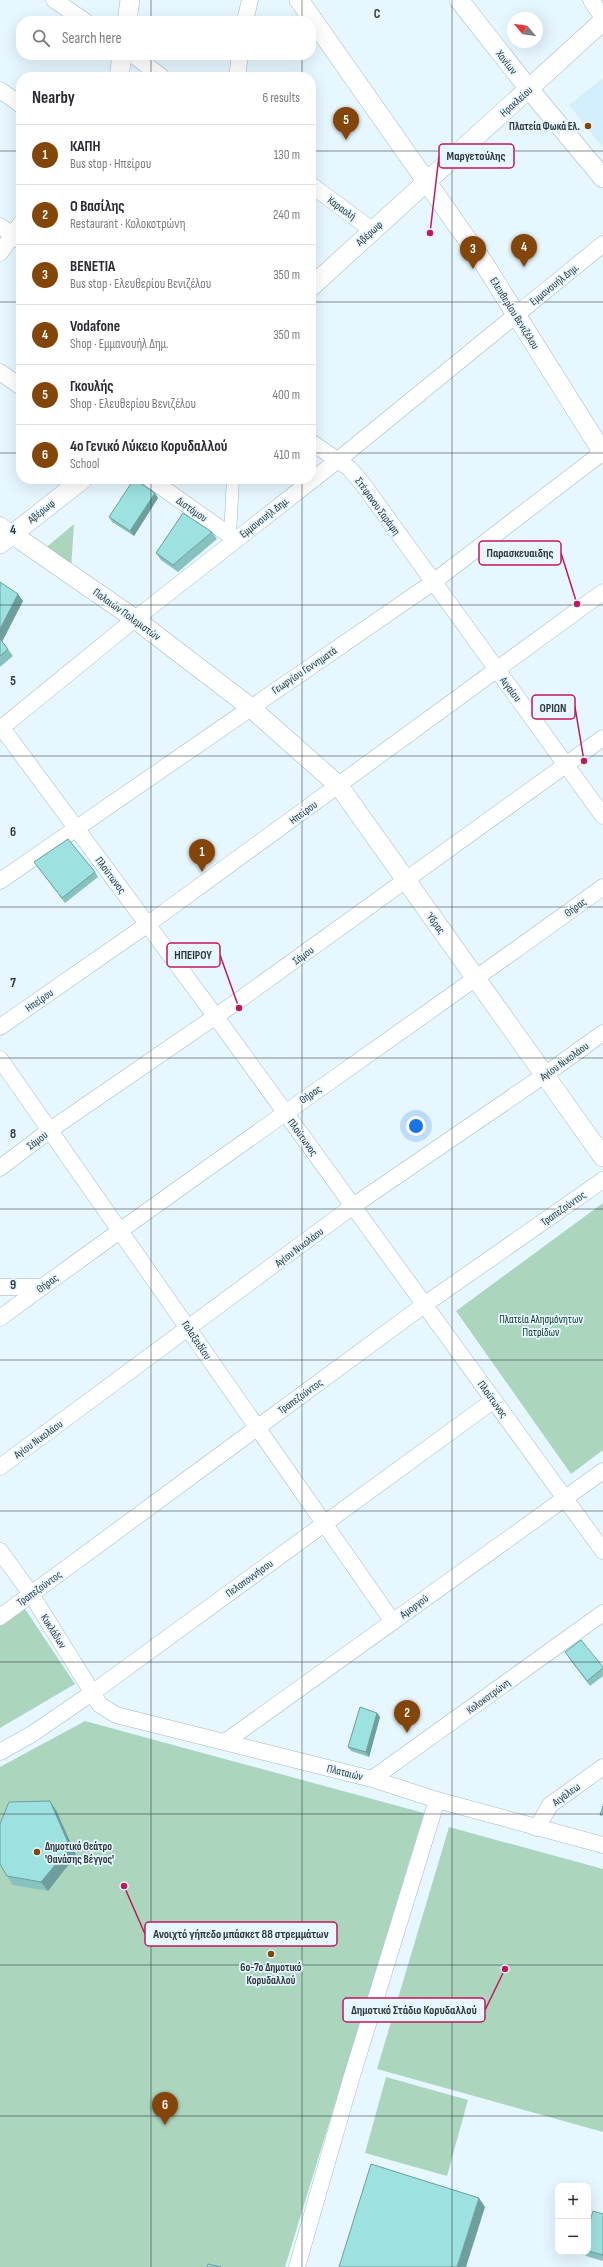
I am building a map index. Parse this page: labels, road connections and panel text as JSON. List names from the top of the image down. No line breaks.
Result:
{"streets":{"street":["Χανίων","Ηρακλείου","Καραολή","Αβέρωφ","Εμμανουήλ Δημ.","Ελευθερίου Βενιζέλου","Στέφανου Σαράφη","Διστόμου","Παλαιών Πολεμιστών","Γεωργίου Γεννηματά","Αιγαίου","Ηπείρου","Πλούτωνος","Θήρας","Ύδρας","Σάμου","Αγίου Νικολάου","Τραπεζούντος","Γαλαξειδίου","Πελοποννήσου","Αμοργού","Κυκλάδων","Κολοκοτρώνη","Πλαταιών","Αιγάλεω"]},"crossings":[["Χανίων","Ηρακλείου"],["Ηρακλείου","Αβέρωφ"],["Ηρακλείου","Ελευθερίου Βενιζέλου"],["Καραολή","Αβέρωφ"],["Αβέρωφ","Ελευθερίου Βενιζέλου"],["Αβέρωφ","Παλαιών Πολεμιστών"],["Εμμανουήλ Δημ.","Ελευθερίου Βενιζέλου"],["Εμμανουήλ Δημ.","Στέφανου Σαράφη"],["Εμμανουήλ Δημ.","Διστόμου"],["Εμμανουήλ Δημ.","Παλαιών Πολεμιστών"],["Εμμανουήλ Δημ.","Πλούτωνος"],["Ελευθερίου Βενιζέλου","Γεωργίου Γεννηματά"],["Στέφανου Σαράφη","Γεωργίου Γεννηματά"],["Στέφανου Σαράφη","Αιγαίου"],["Παλαιών Πολεμιστών","Γεωργίου Γεννηματά"],["Παλαιών Πολεμιστών","Ύδρας"],["Γεωργίου Γεννηματά","Αιγαίου"],["Γεωργίου Γεννηματά","Πλούτωνος"],["Γεωργίου Γεννηματά","Ύδρας"],["Αιγαίου","Ηπείρου"],["Αιγαίου","Σάμου"],["Ηπείρου","Πλούτωνος"],["Ηπείρου","Ύδρας"],["Πλούτωνος","Θήρας"],["Πλούτωνος","Σάμου"],["Πλούτωνος","Αγίου Νικολάου"],["Πλούτωνος","Τραπεζούντος"],["Πλούτωνος","Πελοποννήσου"],["Πλούτωνος","Αμοργού"],["Θήρας","Ύδρας"],["Θήρας","Γαλαξειδίου"],["Ύδρας","Σάμου"],["Ύδρας","Αγίου Νικολάου"],["Σάμου","Γαλαξειδίου"],["Αγίου Νικολάου","Γαλαξειδίου"],["Τραπεζούντος","Γαλαξειδίου"],["Τραπεζούντος","Κυκλάδων"],["Γαλαξειδίου","Πελοποννήσου"],["Γαλαξειδίου","Αμοργού"],["Πελοποννήσου","Κυκλάδων"],["Πελοποννήσου","Πλαταιών"],["Αμοργού","Πλαταιών"],["Κυκλάδων","Πλαταιών"],["Κολοκοτρώνη","Πλαταιών"],["Πλαταιών","Αιγάλεω"]],"parks":["Πλατεία Αλησμόνητων Πατρίδων"],"places":["Πλατεία Φωκά Ελ.","Μαργετούλης","Παρασκευαιδης","ΟΡΙΩΝ","ΗΠΕΙΡΟΥ","Δημοτικό Θεάτρο 'Θανάσης Βέγγος'","Ανοιχτό γήπεδο μπάσκετ 88 στρεμμάτων","6ο-7ο Δημοτικό Κορυδαλλού","Δημοτικό Στάδιο Κορυδαλλού"],"north":"top left","page":{"search":"Search here","heading":["Nearby","6 results"],"pins":["5","4","3","1","2","6"],"list":[{"mark":"1","name":"ΚΑΠΗ","note":"Bus stop · Ηπείρου","value":"130 m"},{"mark":"2","name":"Ο Βασίλης","note":"Restaurant · Κολοκοτρώνη","value":"240 m"},{"mark":"3","name":"ΒΕΝΕΤΙΑ","note":"Bus stop · Ελευθερίου Βενιζέλου","value":"350 m"},{"mark":"4","name":"Vodafone","note":"Shop · Εμμανουήλ Δημ.","value":"350 m"},{"mark":"5","name":"Γκουλής","note":"Shop · Ελευθερίου Βενιζέλου","value":"400 m"},{"mark":"6","name":"4ο Γενικό Λύκειο Κορυδαλλού","note":"School","value":"410 m"}],"map_buttons":["+","−"]},"grid":{"columns":["C"],"rows":["4","5","6","7","8","9"]}}
